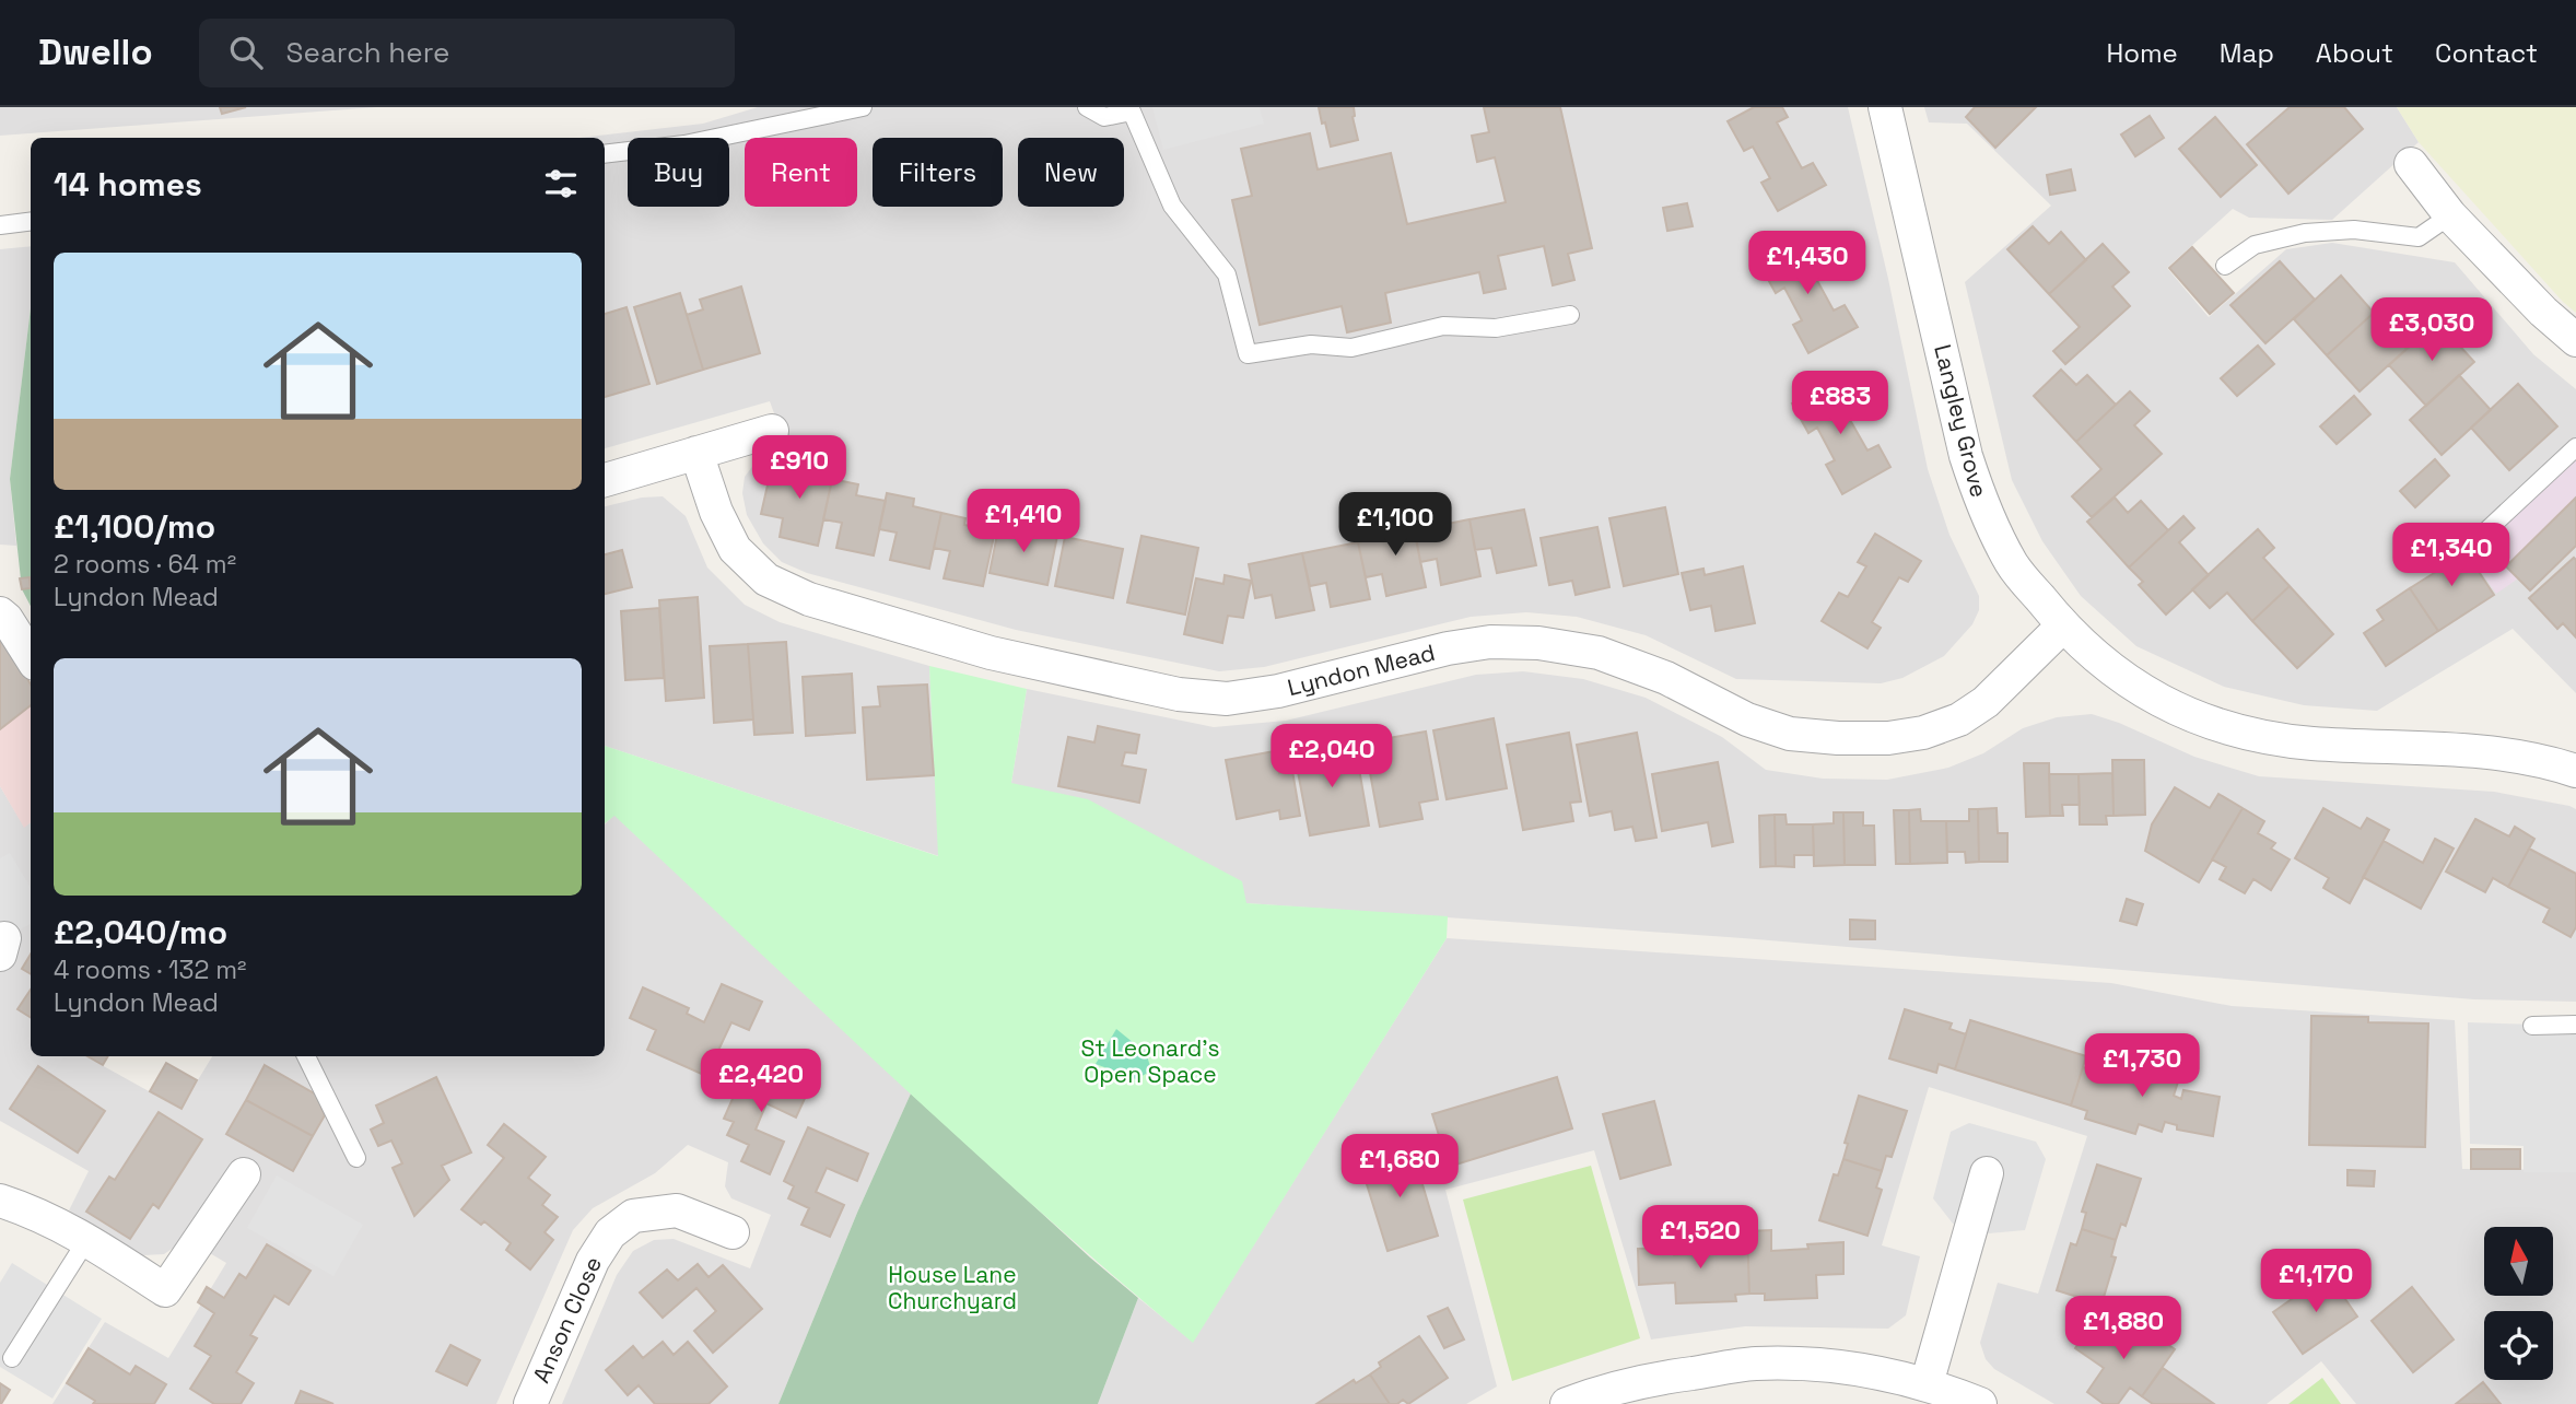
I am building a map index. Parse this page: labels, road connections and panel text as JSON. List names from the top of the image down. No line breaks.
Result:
{"streets":{"street":["Langley Grove","Lyndon Mead","Anson Close"]},"crossings":[["Langley Grove","Lyndon Mead"]],"parks":["St Leonard's Open Space","House Lane Churchyard"],"north":"top","page":{"header":"Dwello","search":"Search here","nav":["Home","Map","About","Contact"],"chip":["Buy","Rent","Filters","New"],"heading":"14 homes","list":[{"name":"£1,100/mo","note":"2 rooms · 64 m² · Lyndon Mead"},{"name":"£2,040/mo","note":"4 rooms · 132 m² · Lyndon Mead"}],"price":["£1,430","£3,030","£883","£910","£1,410","£1,100","£1,340","£2,040","£1,730","£2,420","£1,680","£1,520","£1,170","£1,880"]}}
